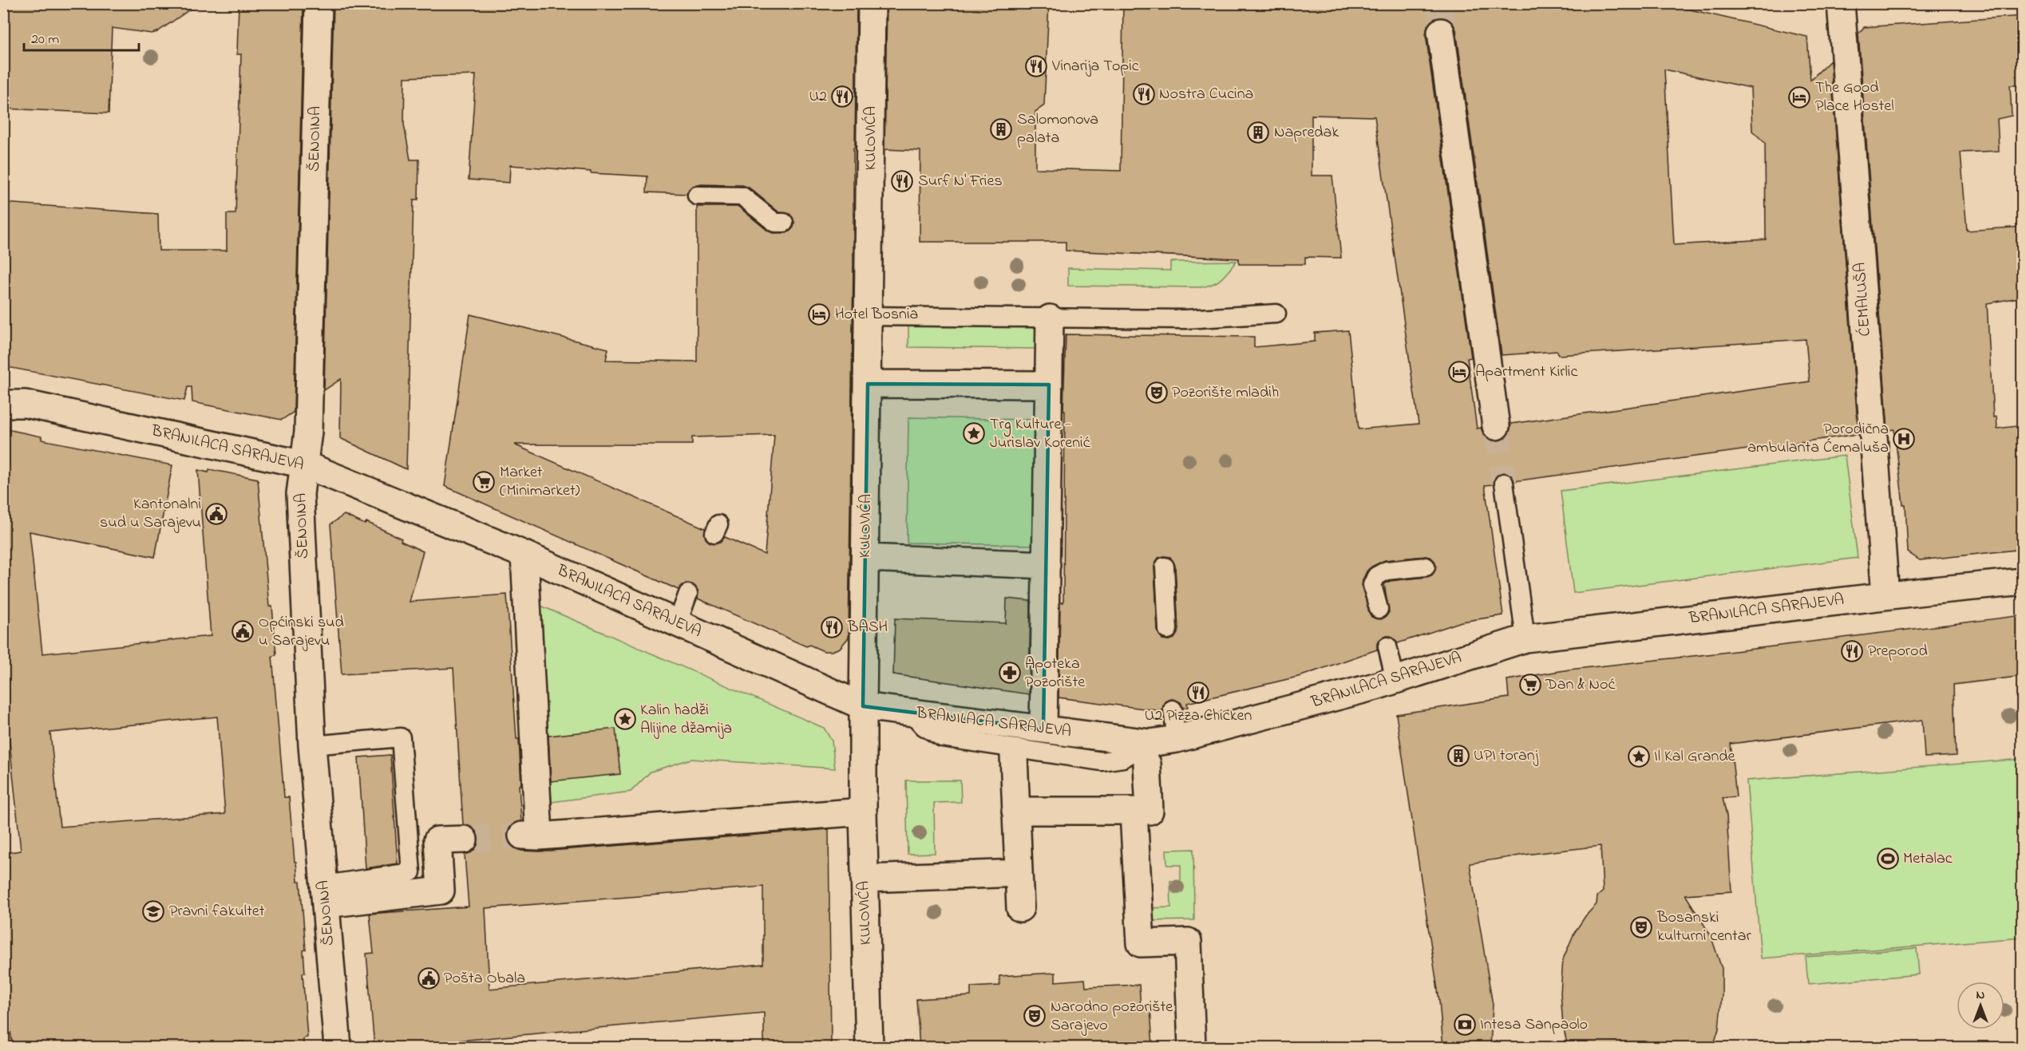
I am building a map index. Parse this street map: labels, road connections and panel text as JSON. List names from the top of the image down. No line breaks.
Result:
{"streets":{"street":["KULOVIĆA","ŠENOINA","ĆEMALUŠA","BRANILACA SARAJEVA"]},"crossings":[["KULOVIĆA","BRANILACA SARAJEVA"],["ŠENOINA","BRANILACA SARAJEVA"],["ĆEMALUŠA","BRANILACA SARAJEVA"]],"places":{"restaurant":["Vinarija Topic","Nostra Cucina","U2","Surf N' Fries","BASH","Preporod","U2 Pizza Chicken"],"hotel":["The Good Place Hostel","Hotel Bosnia","Apartment Kirlic"],"building":["Salomonova palata","Napredak","UPI toranj"],"theatre":["Pozorište mladih","Bosanski kulturni centar","Narodno pozorište Sarajevo"],"place":["Trg Kulture - Jurislav Korenić","Kalin hadži Alijine džamija","Il Kal Grande"],"hospital":["Porodična ambulanta Ćemaluša"],"supermarket":["Market (Minimarket)","Dan & Noć"],"public building":["Kantonalni sud u Sarajevu","Općinski sud u Sarajevu","Pošta Obala"],"pharmacy":["Apoteka Pozorište"],"sports":["Metalac"],"school or university":["Pravni fakultet"],"bank":["Intesa Sanpaolo"]},"scale_bar":"20 m","north":"top"}
